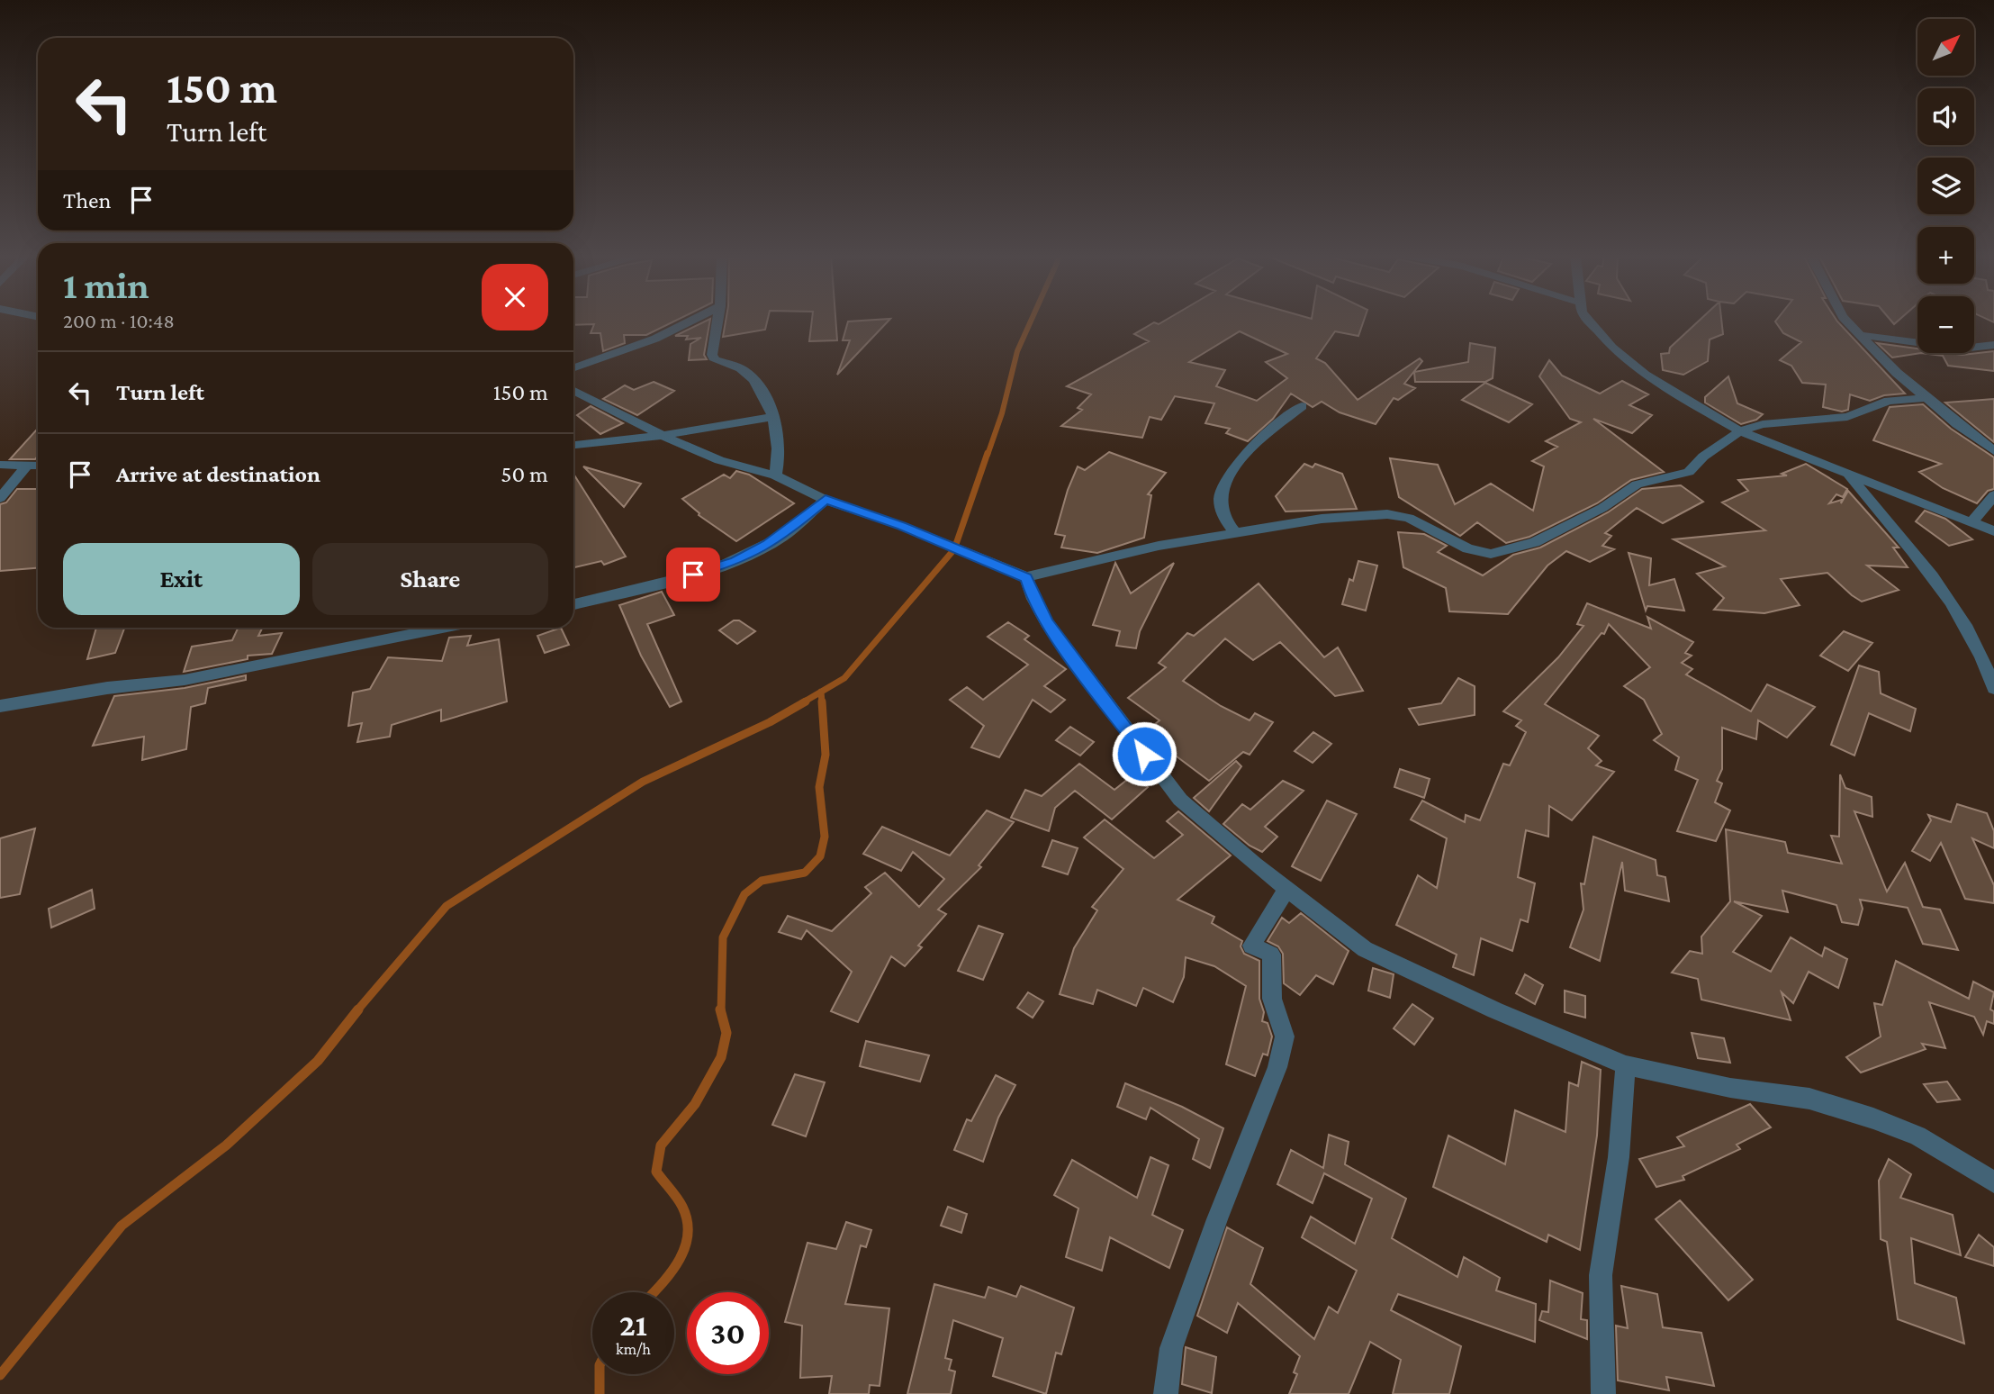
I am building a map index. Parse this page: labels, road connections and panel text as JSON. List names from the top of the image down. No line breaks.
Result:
{"north":"top right","page":{"map_buttons":["+","−"],"turn":["150 m","Turn left"],"then":"Then","heading":["1 min","200 m · 10:48"],"list":[{"name":"Turn left","value":"150 m"},{"name":"Arrive at destination","value":"50 m"}],"buttons":["Exit","Share"],"speed":"21 km/h","limit":"30"}}
